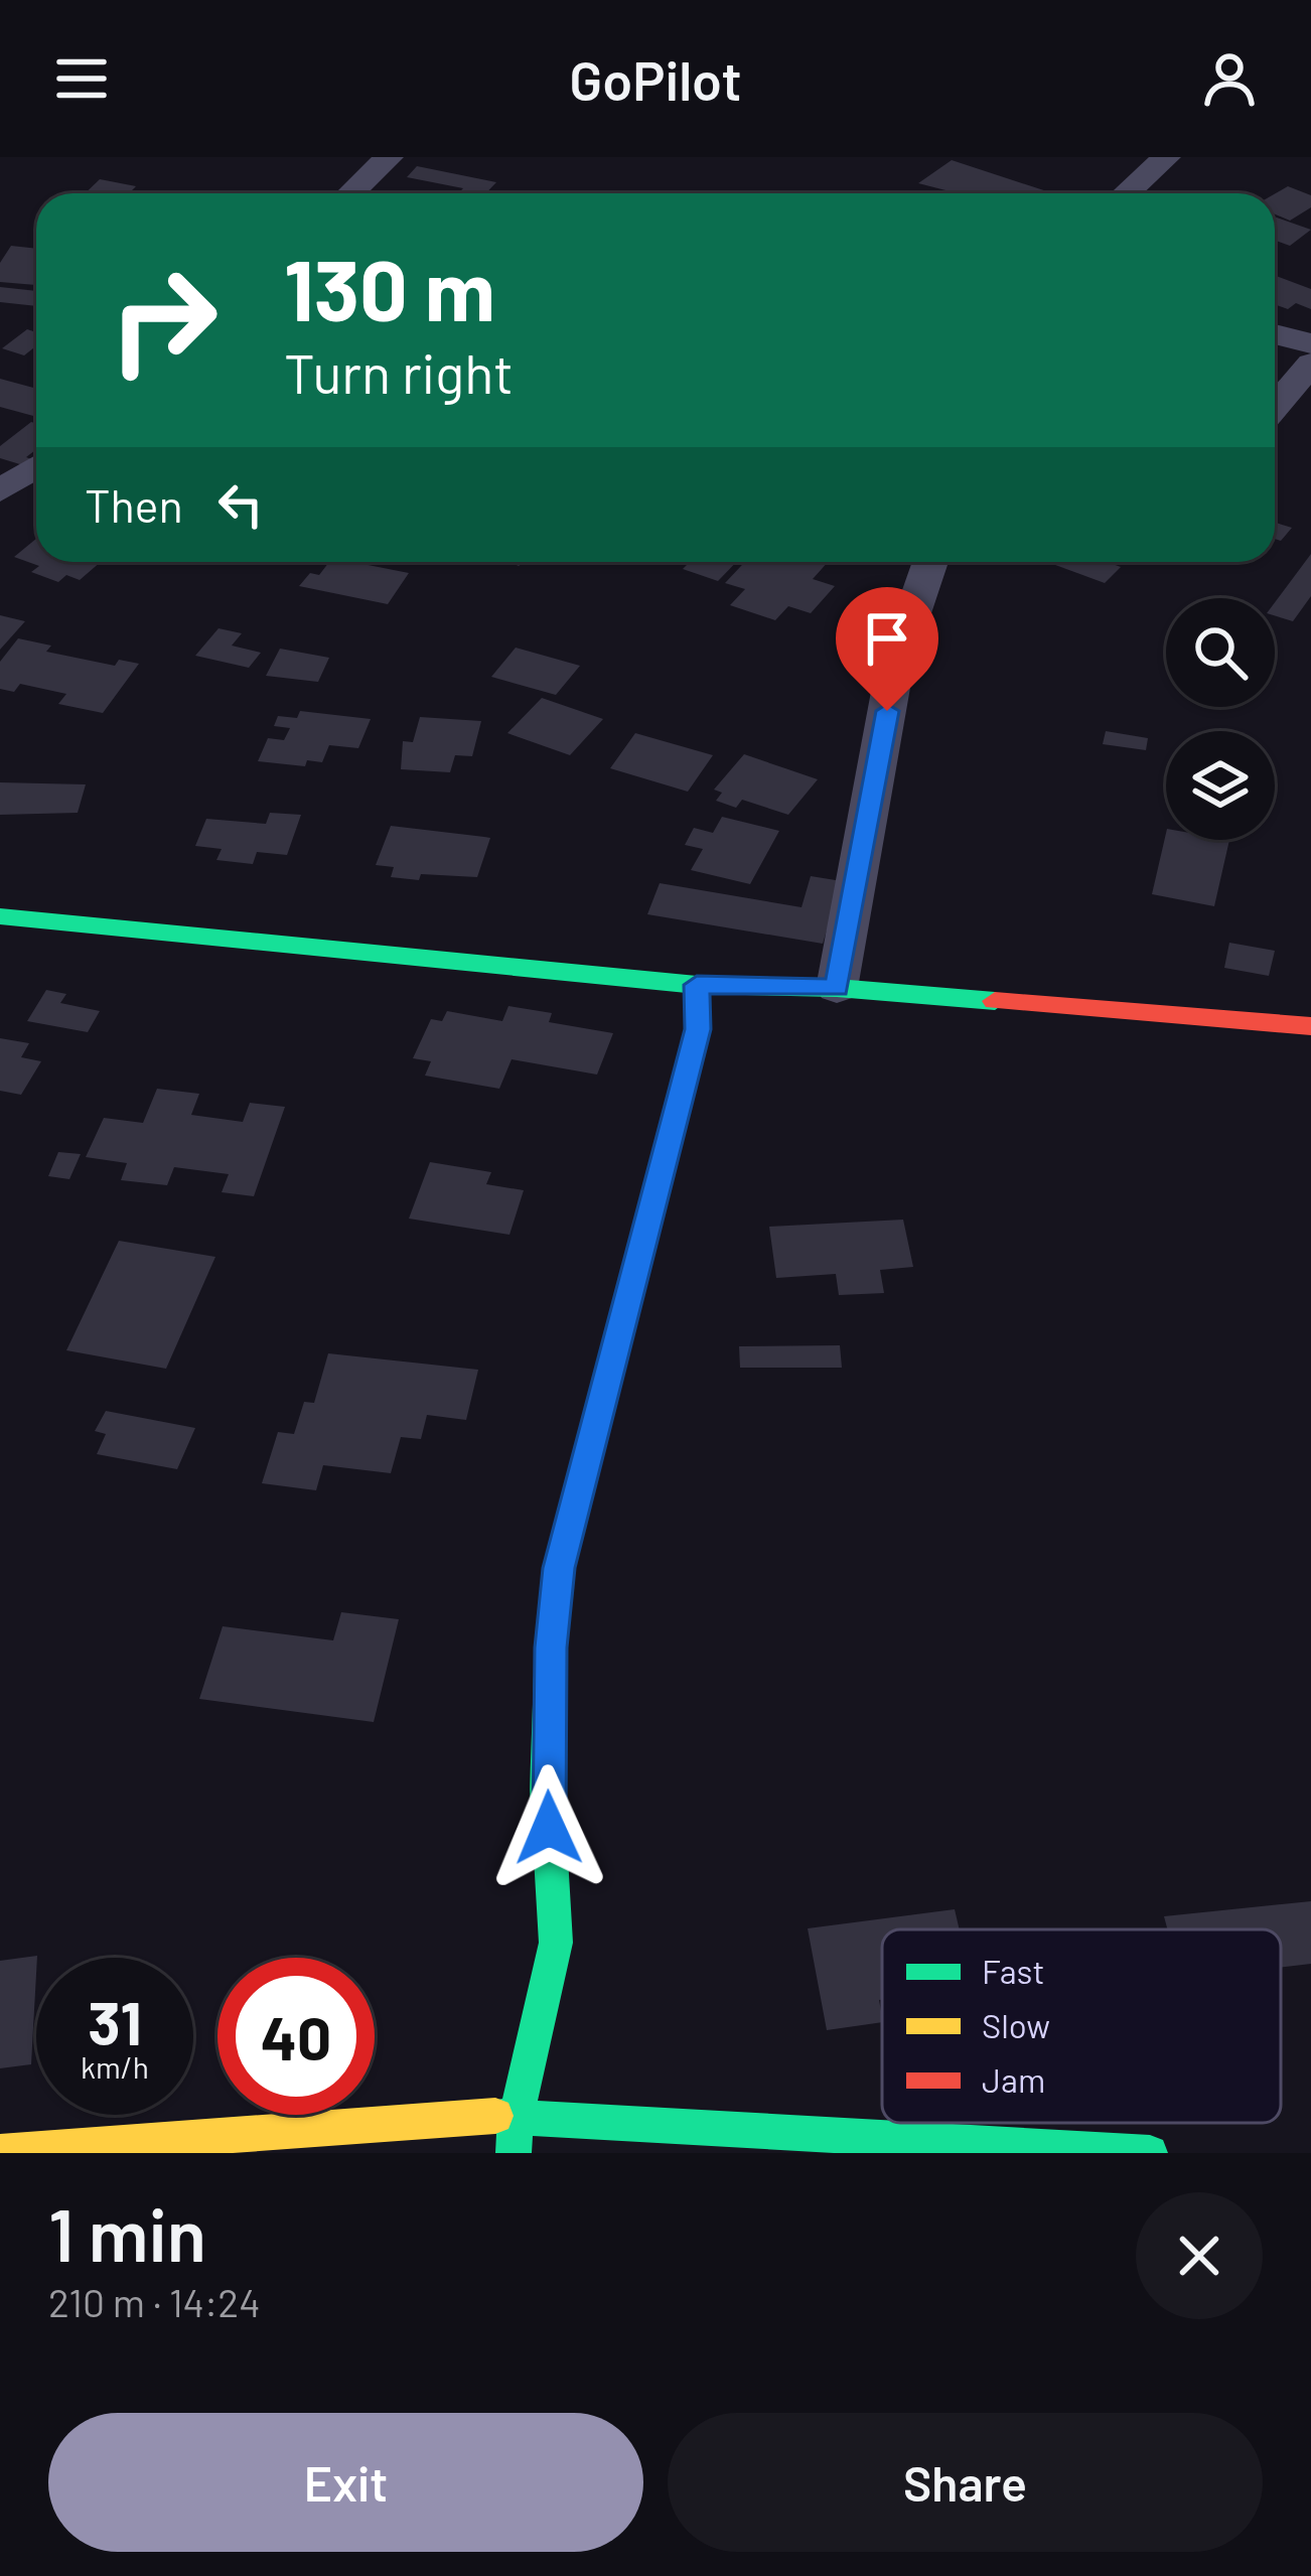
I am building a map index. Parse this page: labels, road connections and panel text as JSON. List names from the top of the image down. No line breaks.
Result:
{"legend":["Fast","Slow","Jam"],"page":{"header":"GoPilot","turn":["130 m","Turn right"],"then":"Then","speed":"31 km/h","limit":"40","heading":["1 min","210 m · 14:24"],"buttons":["Exit","Share"]}}
